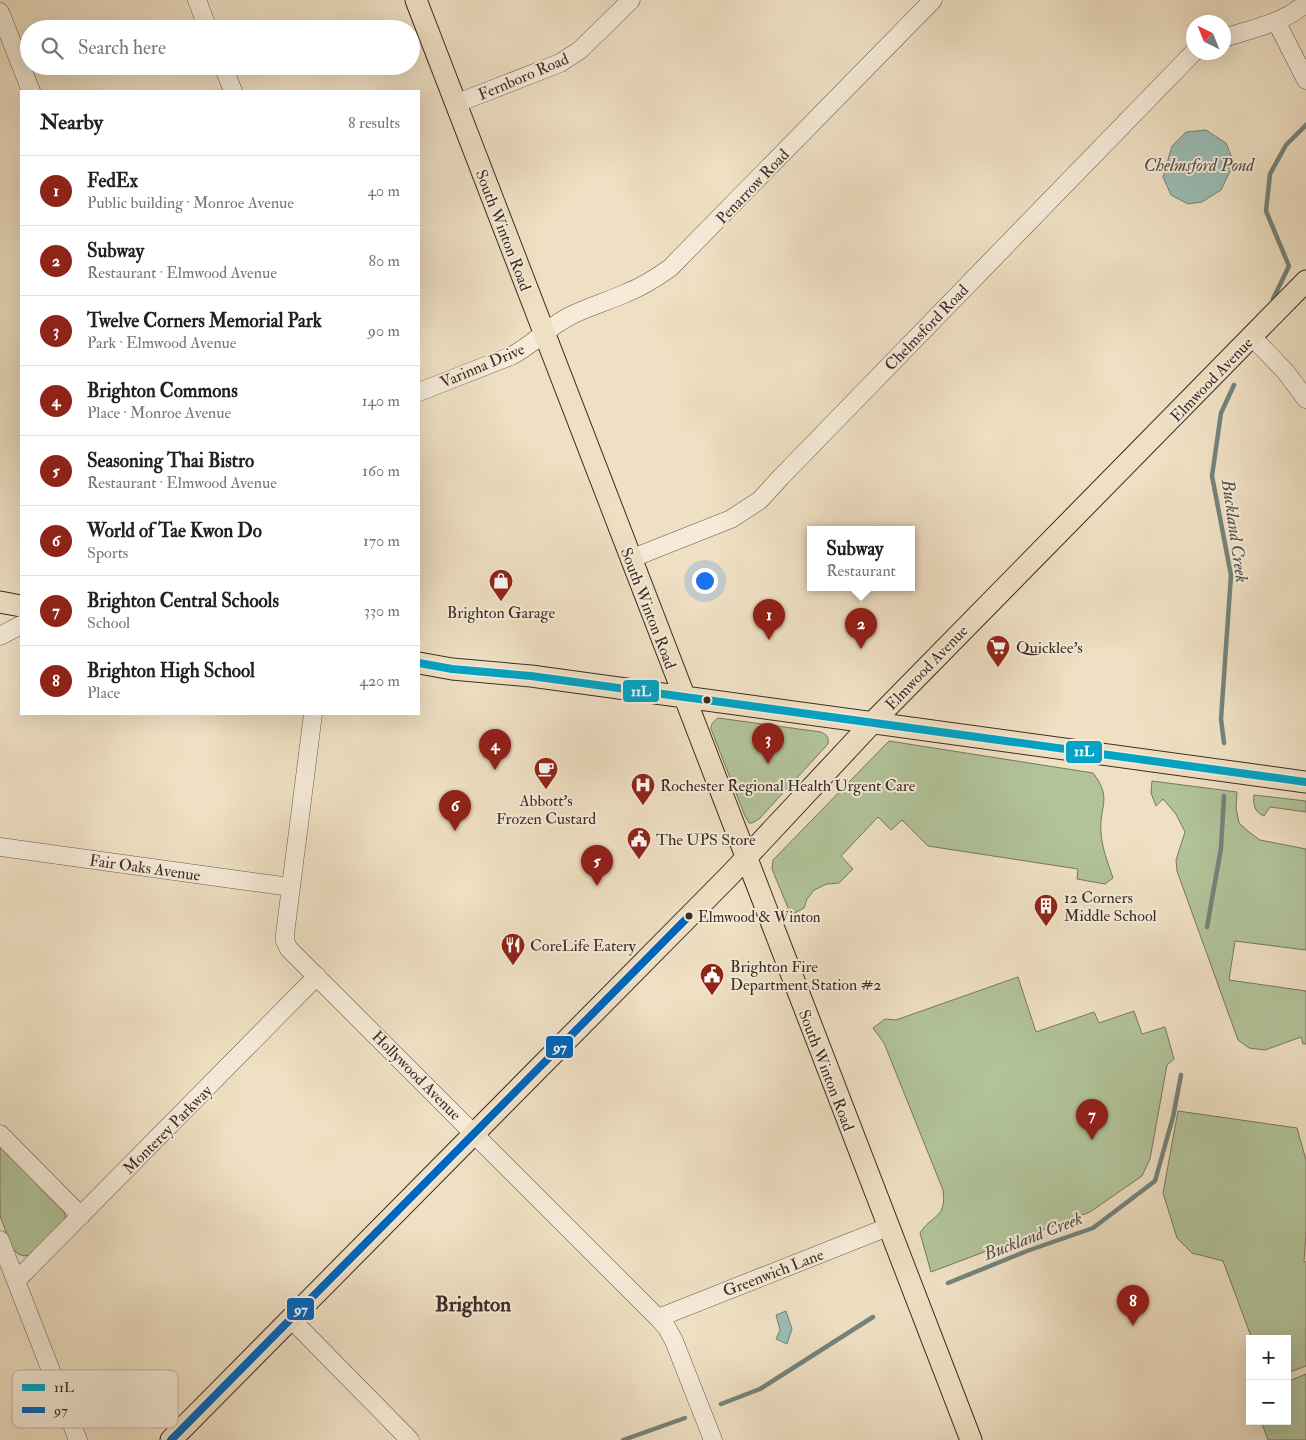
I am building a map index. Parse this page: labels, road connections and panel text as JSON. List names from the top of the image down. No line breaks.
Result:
{"streets":{"main road":["South Winton Road","Elmwood Avenue"],"street":["Fernboro Road","Penarrow Road","Chelmsford Road","Varinna Drive","Fair Oaks Avenue","Hollywood Avenue","Monterey Parkway","Greenwich Lane"]},"crossings":[["Fernboro Road","South Winton Road"],["Penarrow Road","South Winton Road"],["Penarrow Road","Varinna Drive"],["South Winton Road","Chelmsford Road"],["South Winton Road","Varinna Drive"],["South Winton Road","Elmwood Avenue"],["South Winton Road","Greenwich Lane"],["Elmwood Avenue","Hollywood Avenue"],["Fair Oaks Avenue","Hollywood Avenue"],["Hollywood Avenue","Monterey Parkway"],["Hollywood Avenue","Greenwich Lane"]],"districts":["Brighton"],"water":["Chelmsford Pond","Buckland Creek"],"places":{"shop":["Brighton Garage"],"supermarket":["Quicklee's"],"cafe":["Abbott's Frozen Custard"],"hospital":["Rochester Regional Health Urgent Care"],"public building":["The UPS Store","Brighton Fire Department Station #2"],"other":["Elmwood & Winton"],"building":["12 Corners Middle School"],"restaurant":["CoreLife Eatery"]},"lines":["transit line 11L","transit line 97"],"legend":["11L","97"],"north":"top left","page":{"search":"Search here","heading":["Nearby","8 results"],"list":[{"mark":"1","name":"FedEx","note":"Public building · Monroe Avenue","value":"40 m"},{"mark":"2","name":"Subway","note":"Restaurant · Elmwood Avenue","value":"80 m"},{"mark":"3","name":"Twelve Corners Memorial Park","note":"Park · Elmwood Avenue","value":"90 m"},{"mark":"4","name":"Brighton Commons","note":"Place · Monroe Avenue","value":"140 m"},{"mark":"5","name":"Seasoning Thai Bistro","note":"Restaurant · Elmwood Avenue","value":"160 m"},{"mark":"6","name":"World of Tae Kwon Do","note":"Sports","value":"170 m"},{"mark":"7","name":"Brighton Central Schools","note":"School","value":"330 m"},{"mark":"8","name":"Brighton High School","note":"Place","value":"420 m"}],"popup":["Subway","Restaurant"],"pins":["1","2","3","4","6","5","7","8"],"map_buttons":["+","−"]}}
